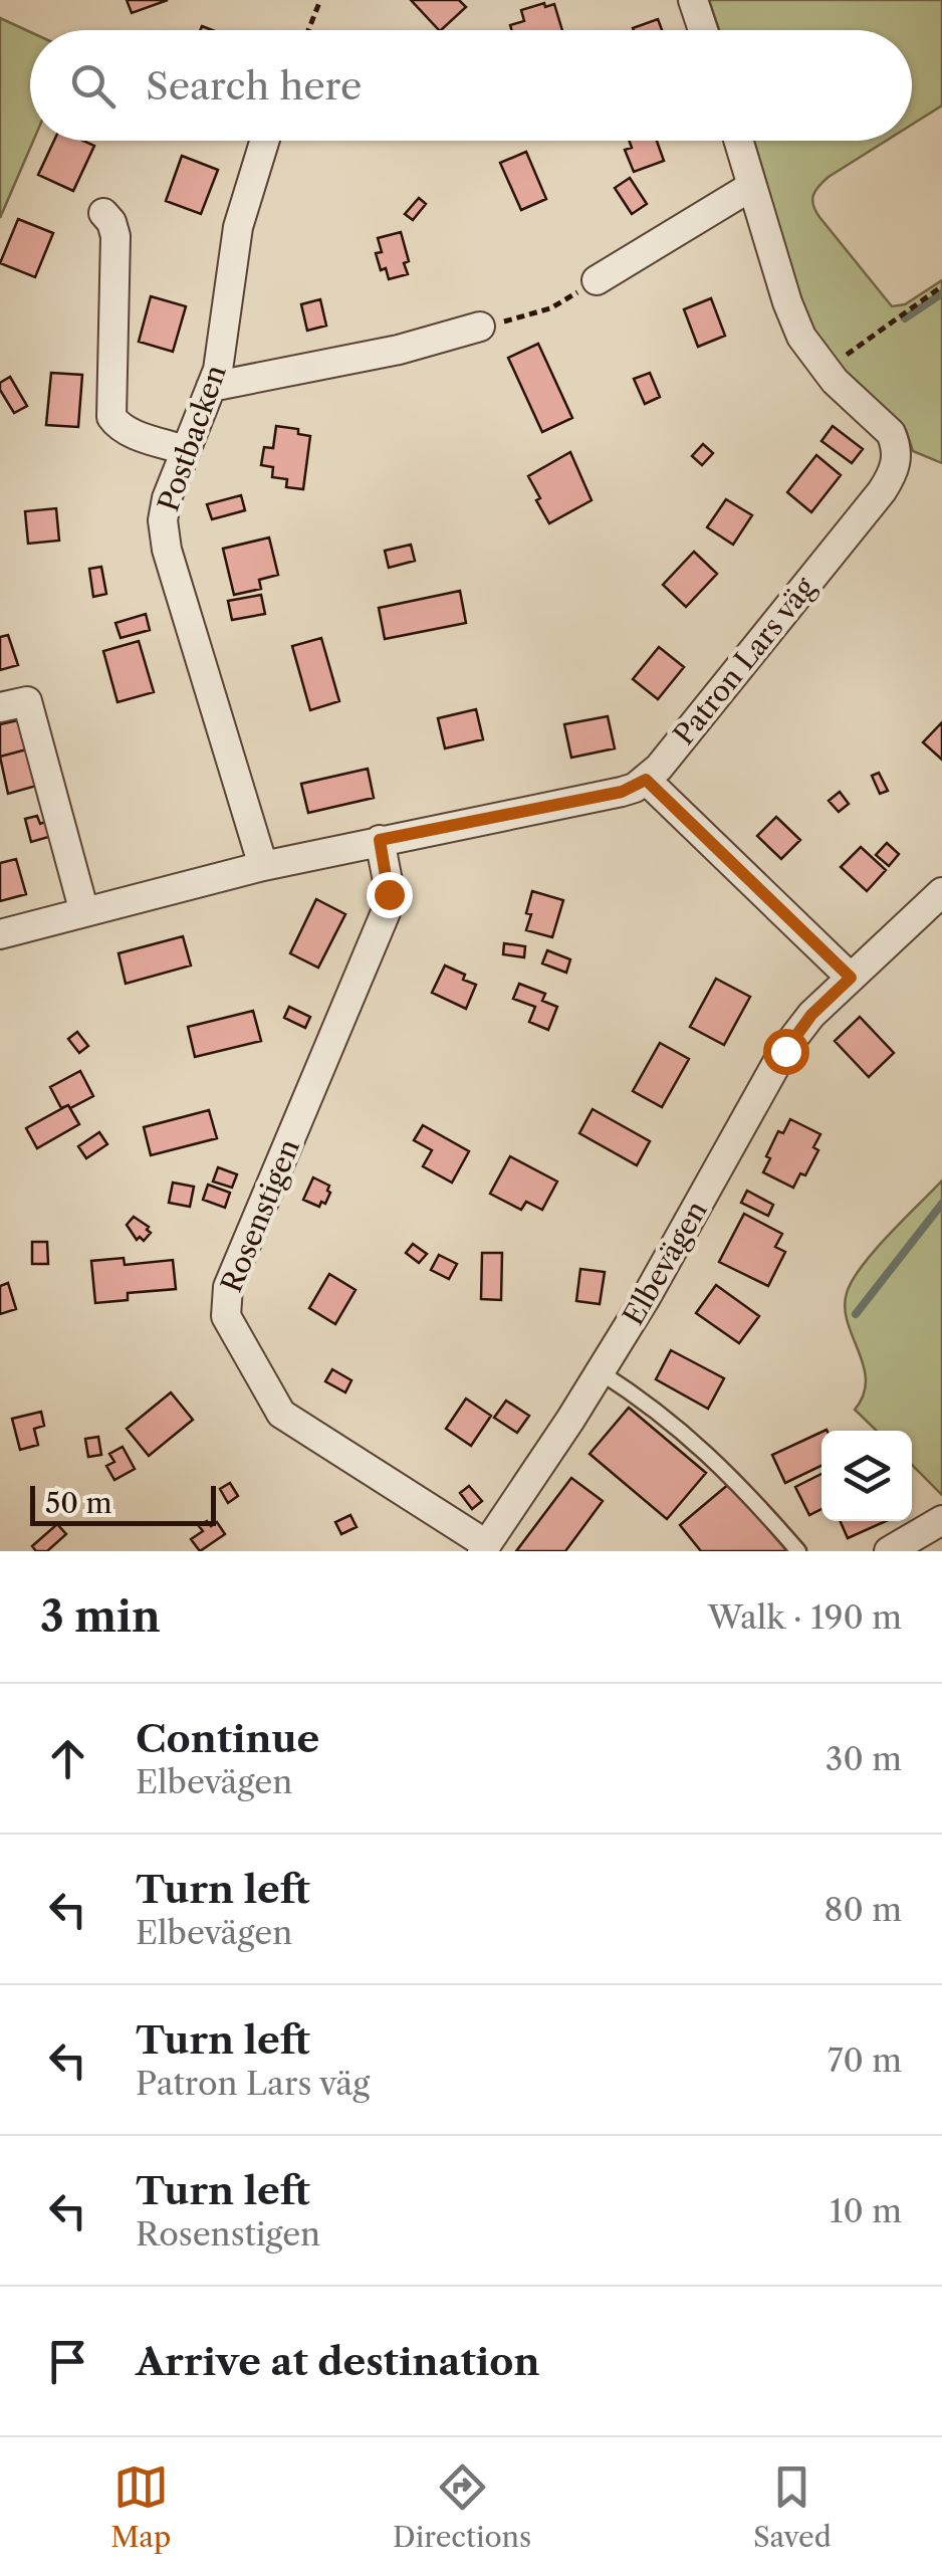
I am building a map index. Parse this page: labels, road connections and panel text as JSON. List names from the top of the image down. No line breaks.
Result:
{"streets":{"street":["Postbacken","Patron Lars väg","Rosenstigen","Elbevägen"]},"crossings":[["Postbacken","Patron Lars väg"],["Patron Lars väg","Rosenstigen"],["Rosenstigen","Elbevägen"]],"scale_bar":"50 m","page":{"search":"Search here","scale":"50 m","heading":["3 min","Walk · 190 m"],"list":[["Continue","Elbevägen","30 m"],["Turn left","Elbevägen","80 m"],["Turn left","Patron Lars väg","70 m"],["Turn left","Rosenstigen","10 m"],"Arrive at destination"],"nav":["Map","Directions","Saved"]}}
